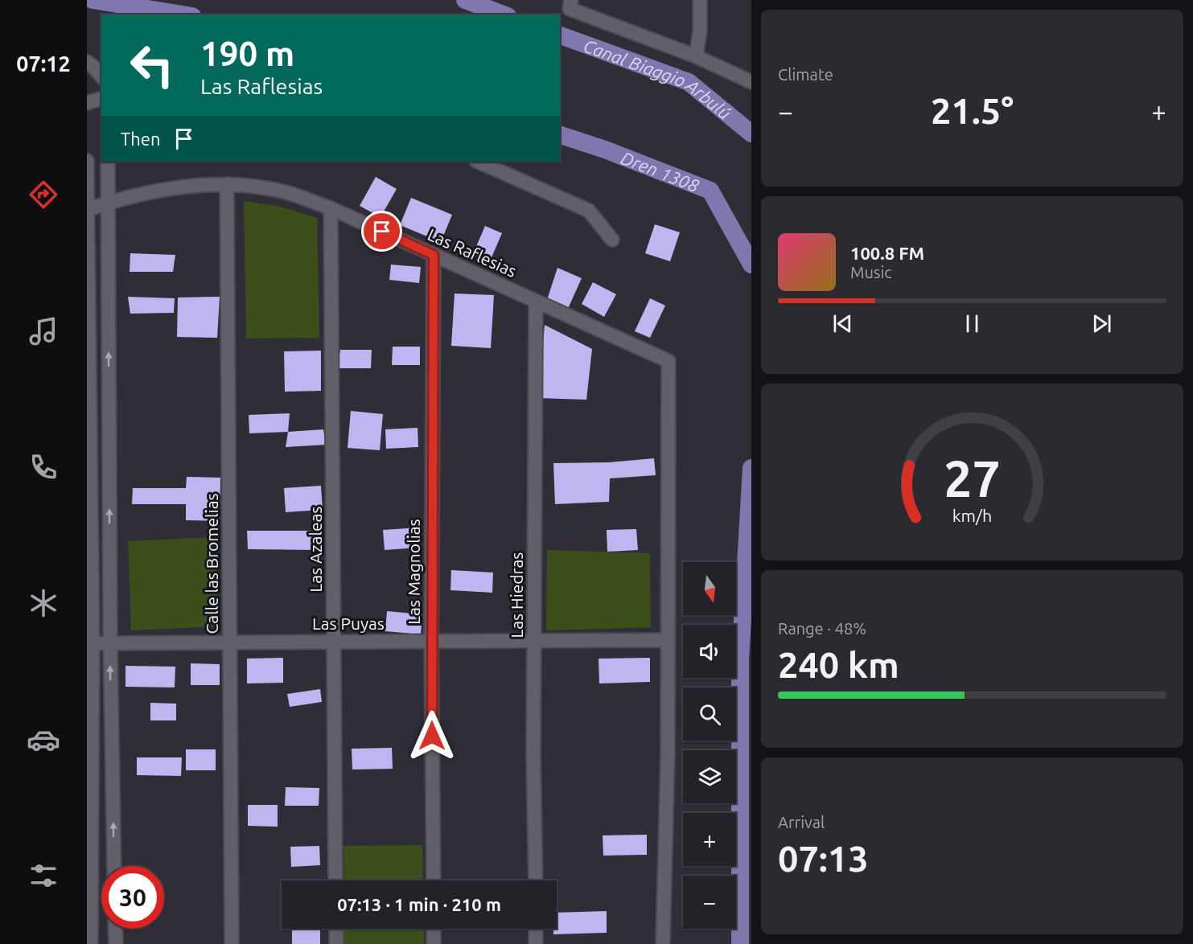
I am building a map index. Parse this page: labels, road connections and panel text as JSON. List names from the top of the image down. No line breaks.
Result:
{"streets":{"street":["Las Raflesias","Las Azaleas","Calle las Bromelias","Las Magnolias","Las Hiedras","Las Puyas"]},"crossings":[["Las Raflesias","Las Azaleas"],["Las Raflesias","Calle las Bromelias"],["Las Raflesias","Las Magnolias"],["Las Raflesias","Las Hiedras"],["Las Raflesias","Las Puyas"],["Las Azaleas","Las Puyas"],["Calle las Bromelias","Las Puyas"],["Las Magnolias","Las Puyas"],["Las Hiedras","Las Puyas"]],"water":["Canal Biaggio Arbulú","Dren 1308"],"north":"bottom","page":{"tabs":"07:12","tile":["Climate",["Range · 48%","240 km"],["Arrival","07:13"]],"turn":["190 m","Las Raflesias"],"heat":["−","21.5°","+"],"then":"Then","song":["100.8 FM","Music"],"map_buttons":["+","−"],"limit":"30","trip":"07:13 · 1 min · 210 m","gauge":["27","km/h"]}}
